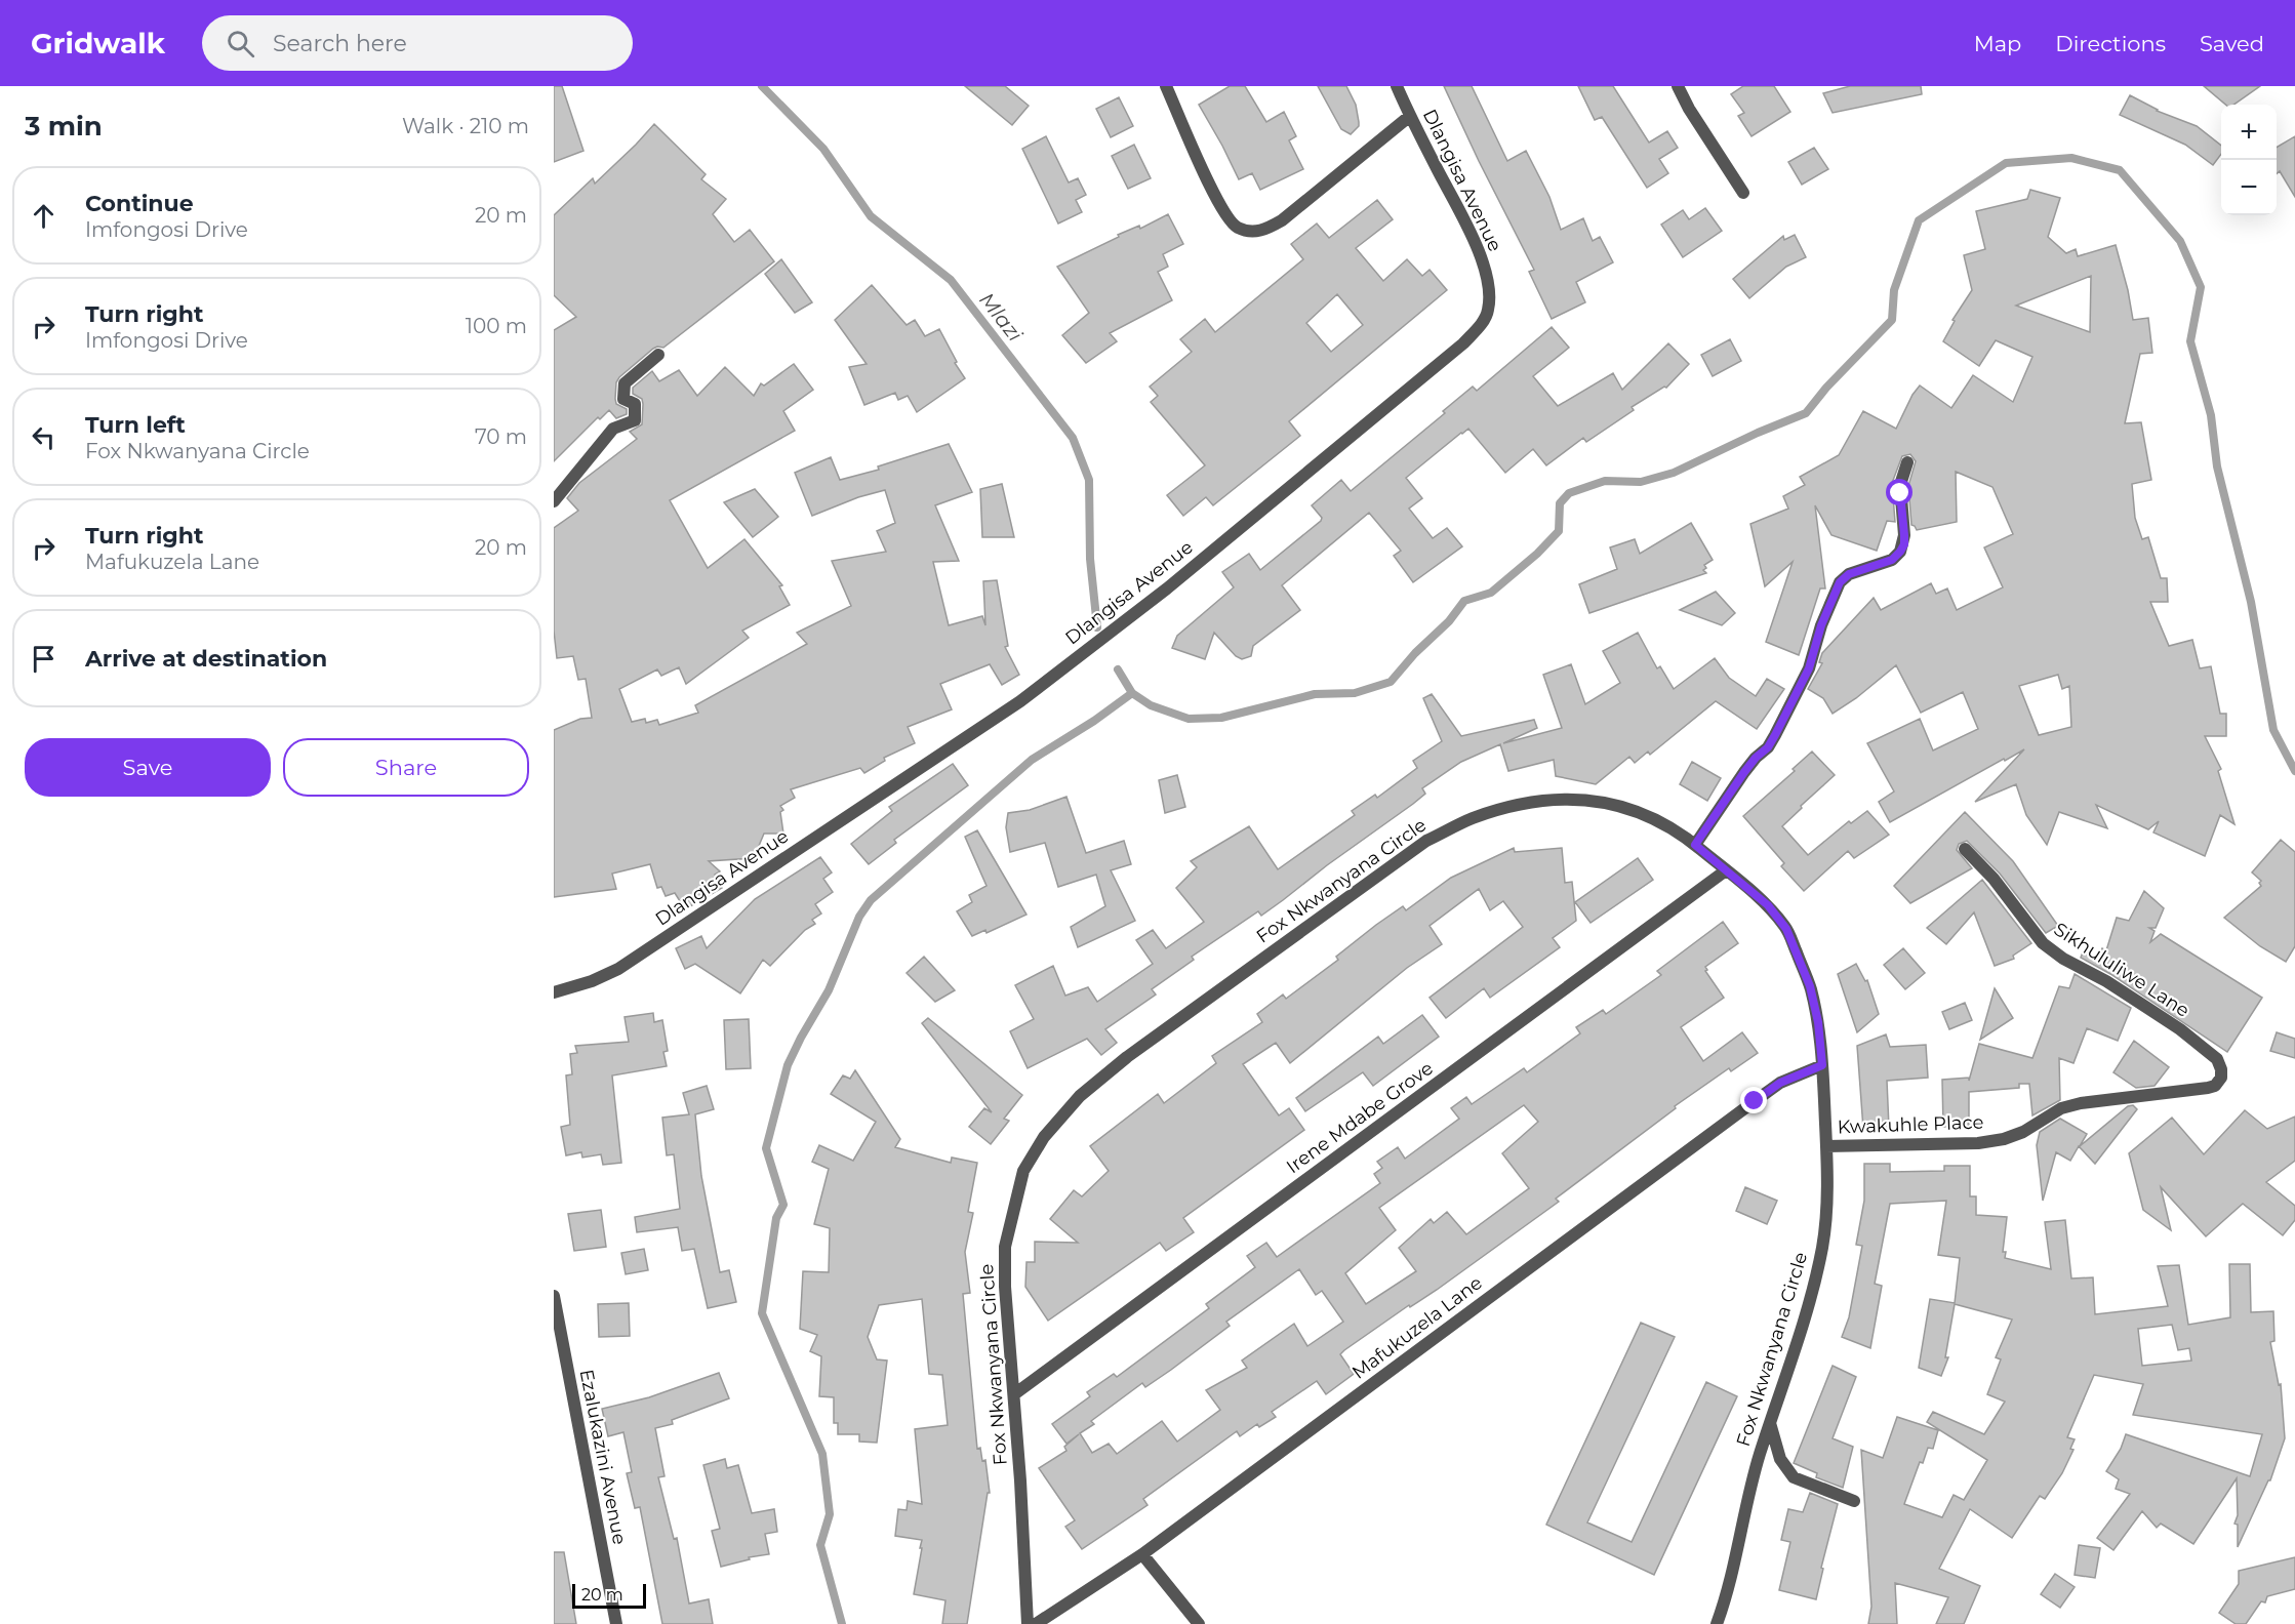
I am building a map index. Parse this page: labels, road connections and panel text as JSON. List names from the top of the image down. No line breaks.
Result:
{"streets":{"street":["Dlangisa Avenue","Fox Nkwanyana Circle","Sikhululiwe Lane","Irene Mdabe Grove","Kwakuhle Place","Mafukuzela Lane","Ezalukazini Avenue"]},"crossings":[["Fox Nkwanyana Circle","Irene Mdabe Grove"],["Fox Nkwanyana Circle","Kwakuhle Place"],["Fox Nkwanyana Circle","Mafukuzela Lane"],["Sikhululiwe Lane","Kwakuhle Place"]],"water":["Mlazi"],"scale_bar":"20 m","page":{"header":"Gridwalk","search":"Search here","nav":["Map","Directions","Saved"],"heading":["3 min","Walk · 210 m"],"map_buttons":["+","−"],"list":[["Continue","Imfongosi Drive","20 m"],["Turn right","Imfongosi Drive","100 m"],["Turn left","Fox Nkwanyana Circle","70 m"],["Turn right","Mafukuzela Lane","20 m"],"Arrive at destination"],"buttons":["Save","Share"],"scale":"20 m"}}
